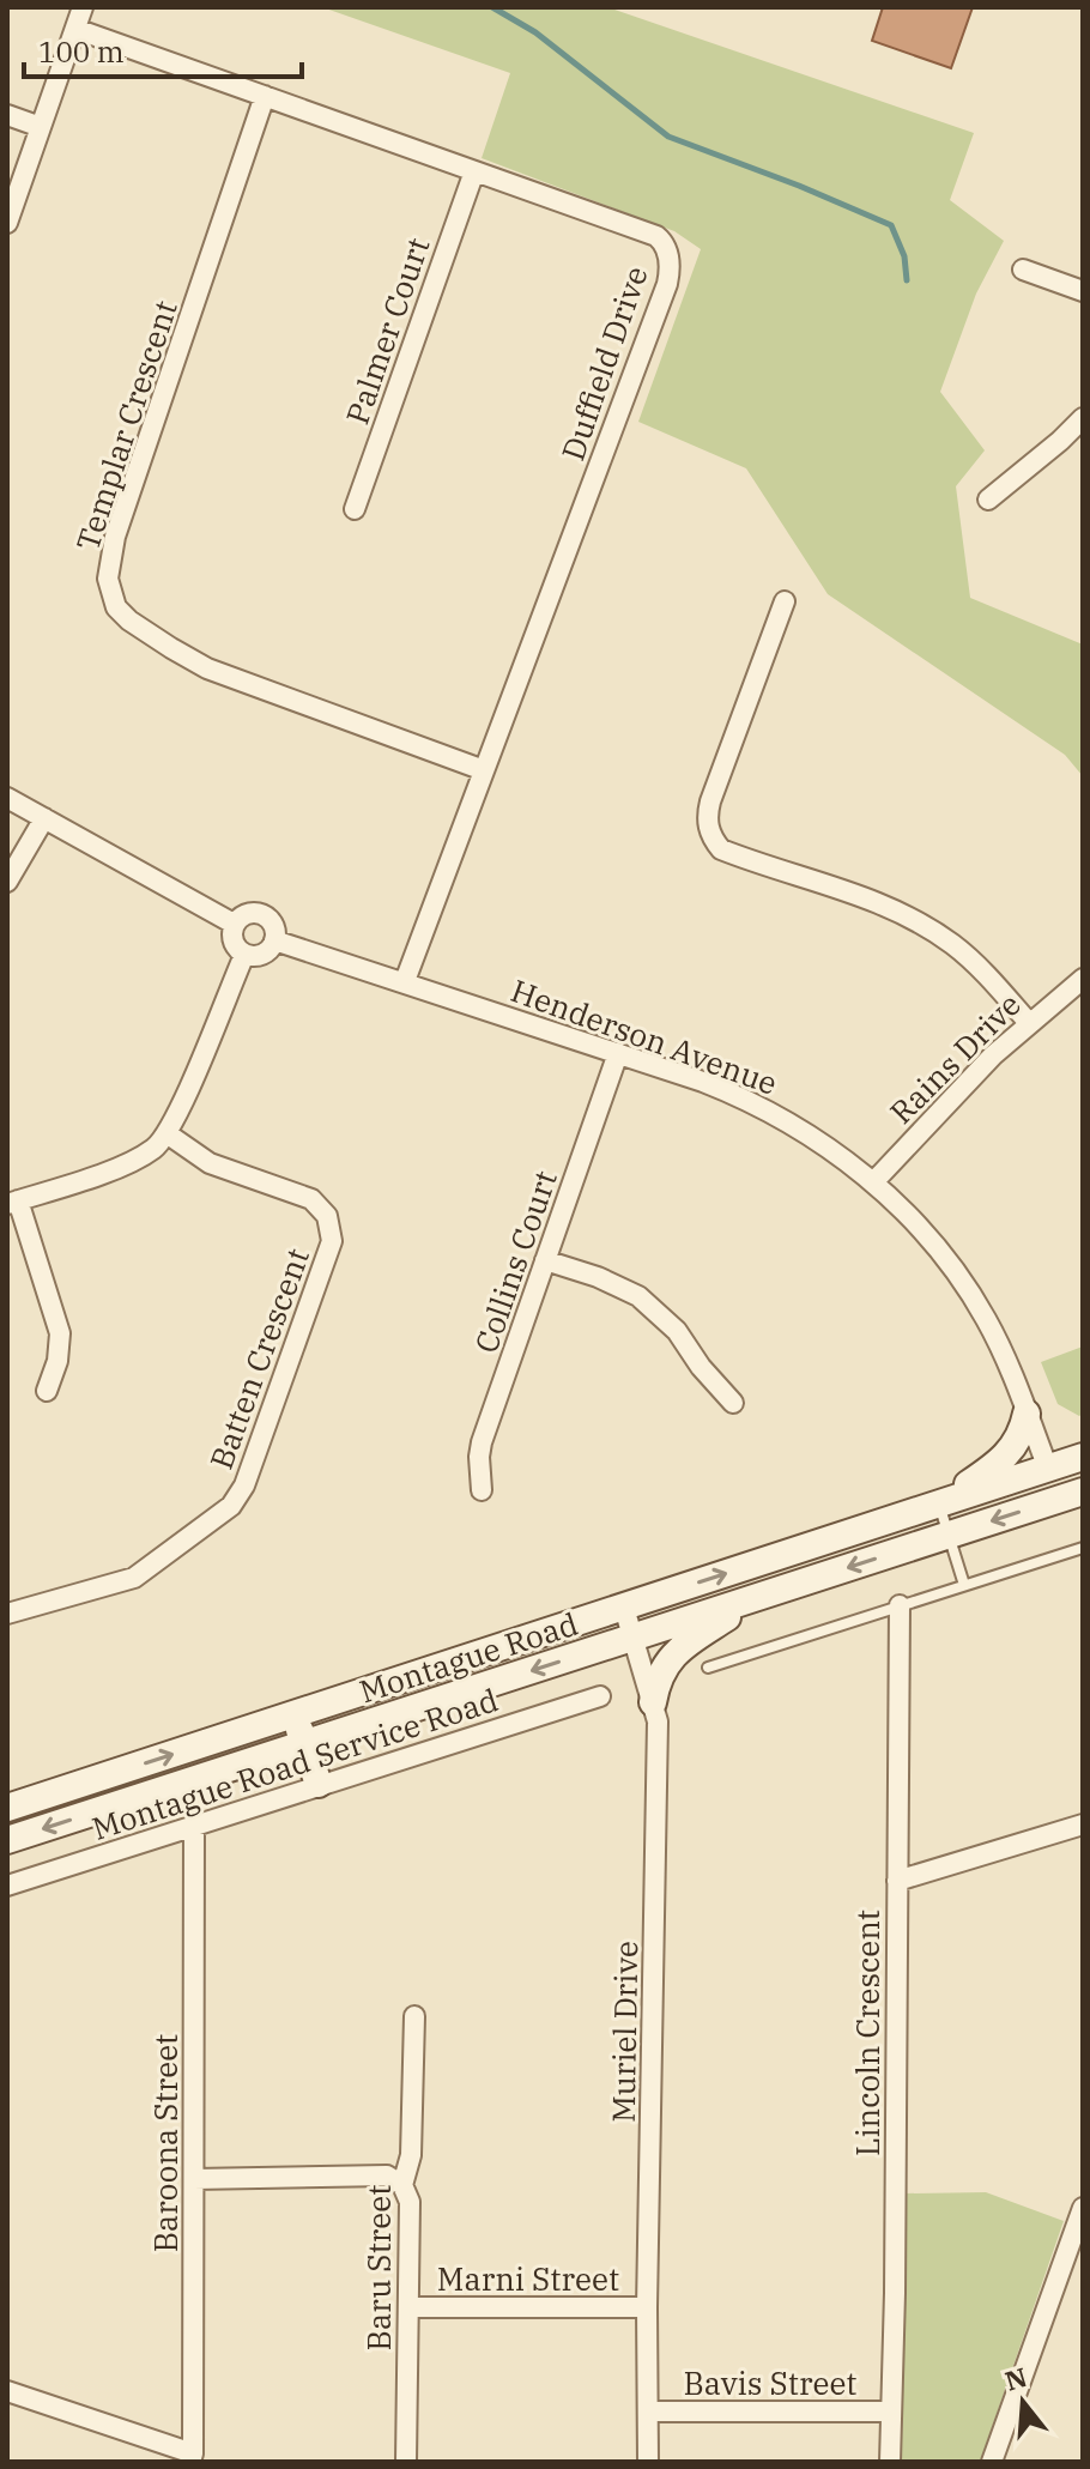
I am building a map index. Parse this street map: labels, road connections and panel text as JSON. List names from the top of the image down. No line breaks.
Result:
{"streets":{"main road":["Montague Road"],"street":["Palmer Court","Duffield Drive","Templar Crescent","Henderson Avenue","Rains Drive","Collins Court","Batten Crescent","Montague Road Service Road","Muriel Drive","Lincoln Crescent","Baroona Street","Baru Street","Marni Street","Bavis Street"]},"crossings":[["Palmer Court","Duffield Drive"],["Duffield Drive","Templar Crescent"],["Duffield Drive","Henderson Avenue"],["Henderson Avenue","Rains Drive"],["Henderson Avenue","Collins Court"],["Henderson Avenue","Montague Road"],["Montague Road","Muriel Drive"],["Montague Road Service Road","Baroona Street"],["Muriel Drive","Marni Street"],["Muriel Drive","Bavis Street"],["Lincoln Crescent","Bavis Street"],["Baru Street","Marni Street"]],"scale_bar":"100 m","north":"top"}
